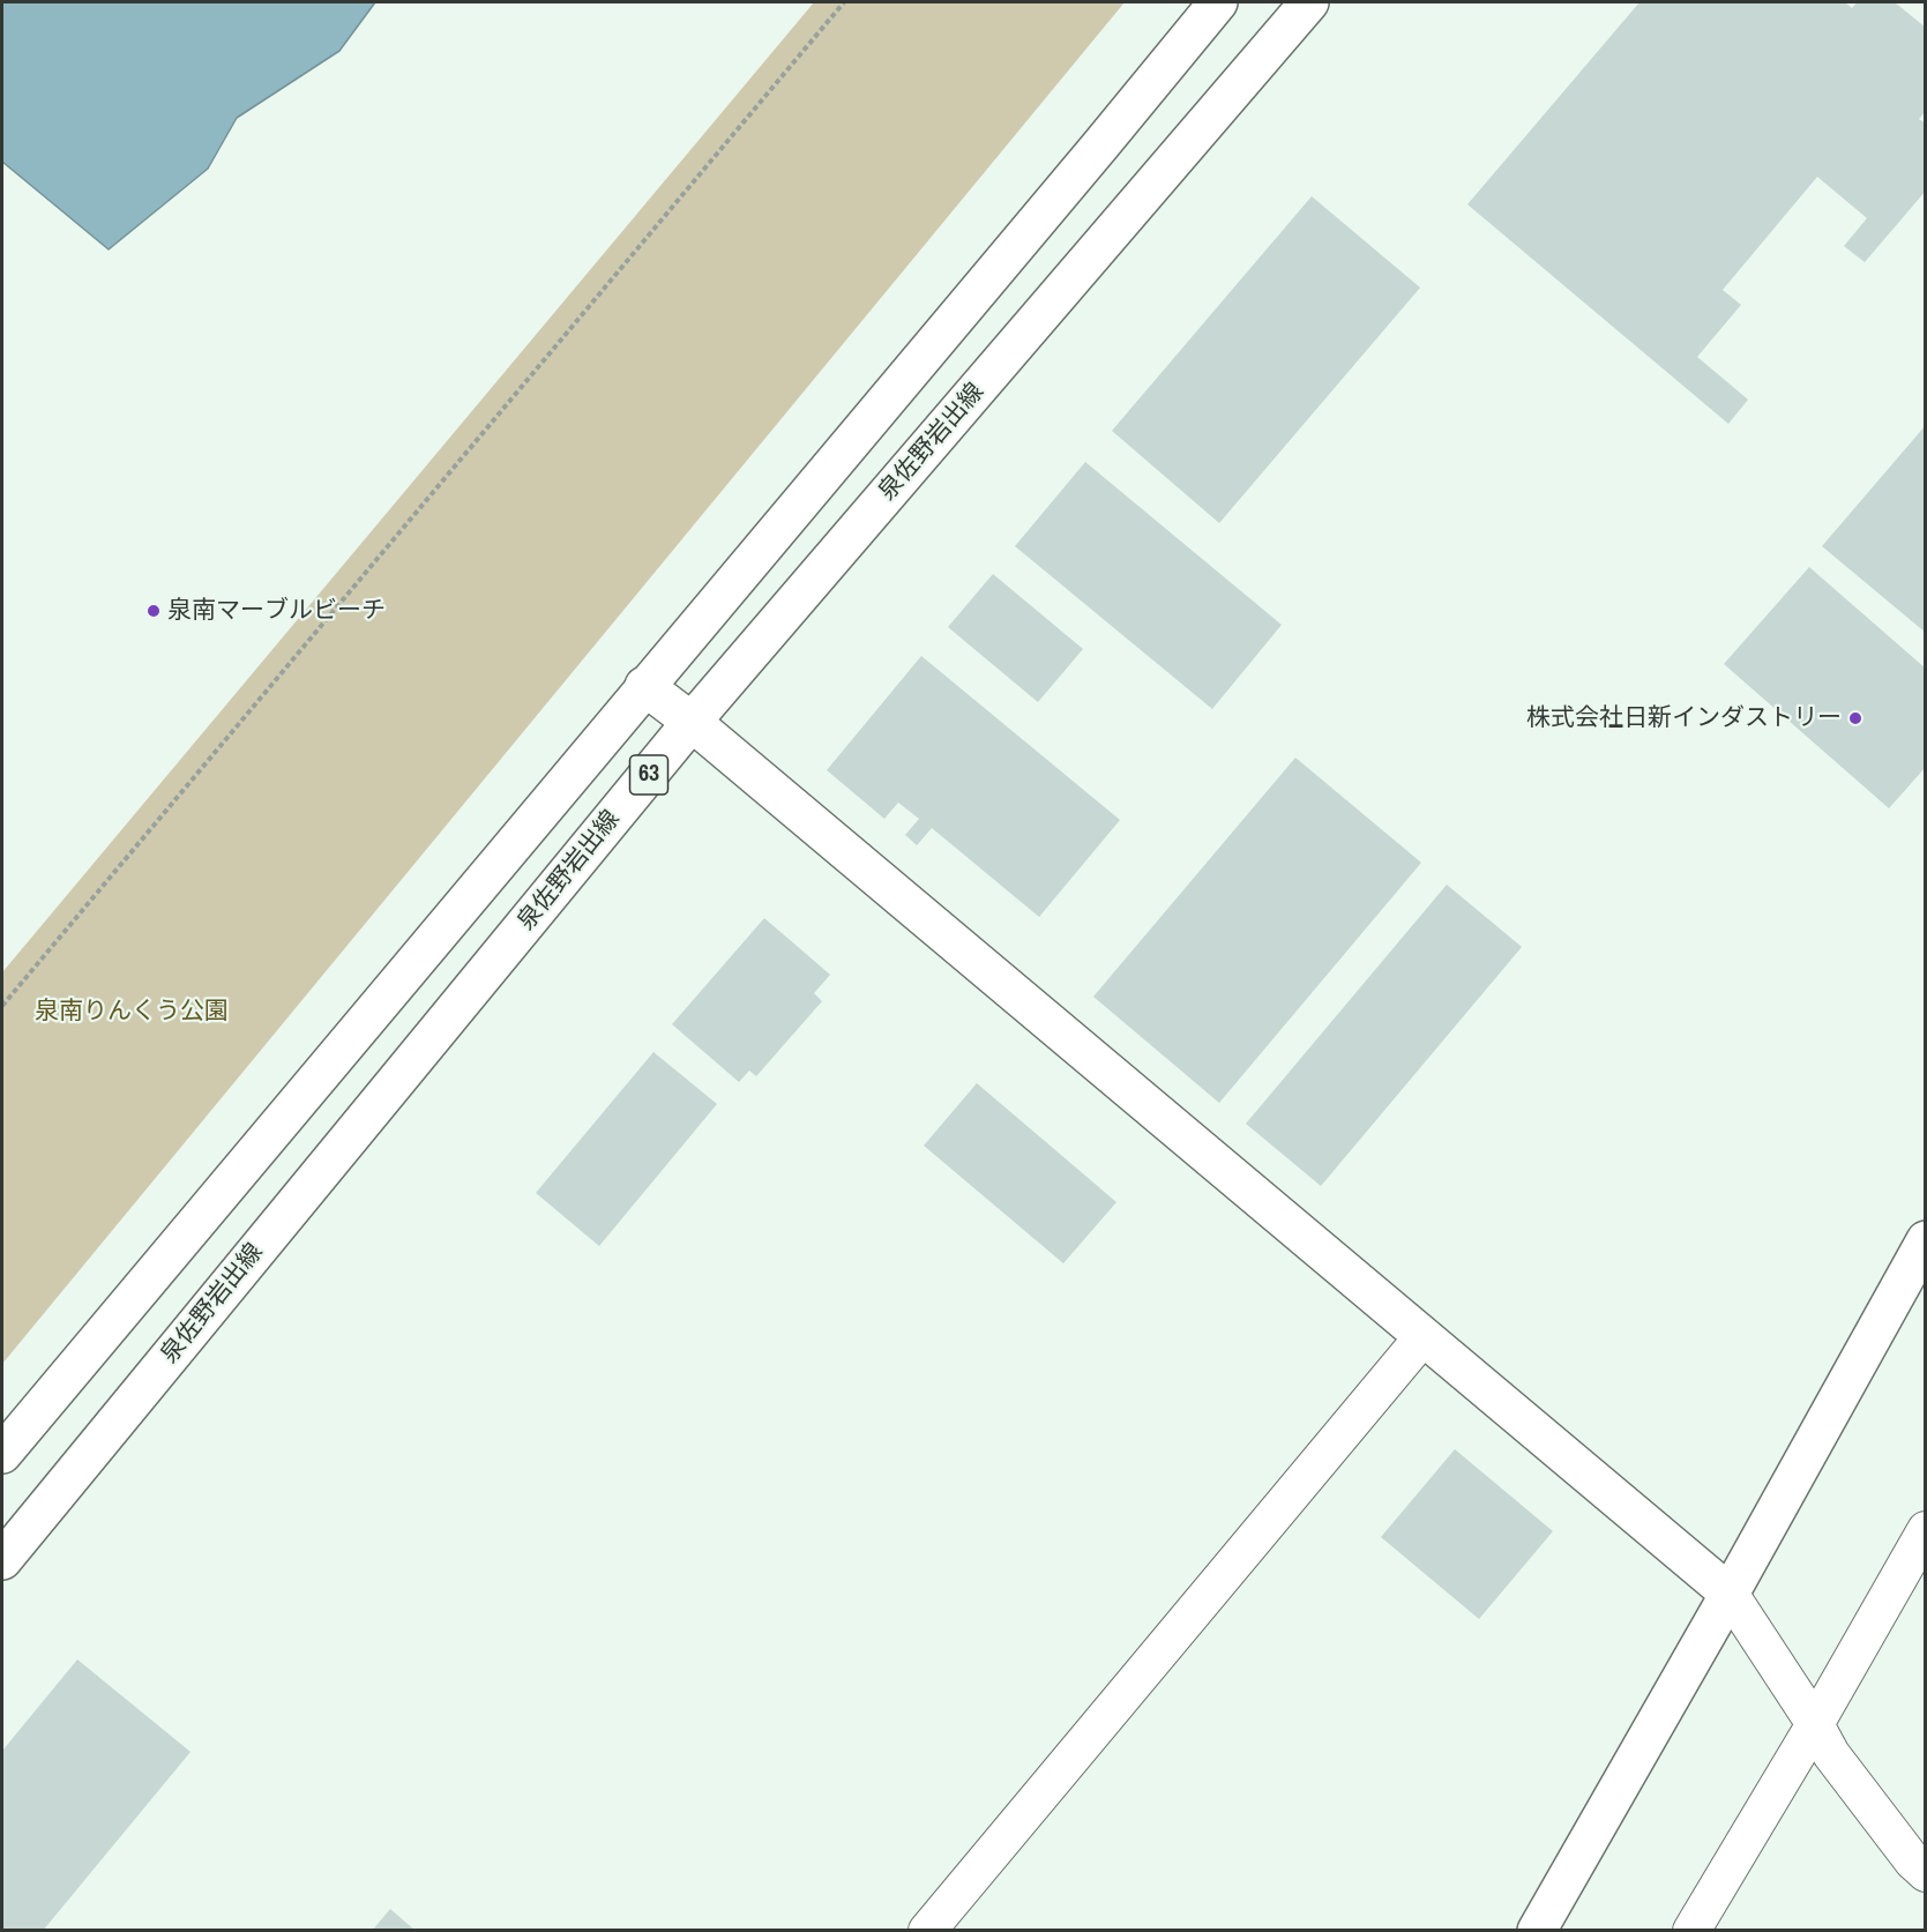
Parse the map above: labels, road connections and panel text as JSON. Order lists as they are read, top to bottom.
{
  "streets": {
    "main road": ["泉佐野岩出線", "63"]
  },
  "parks": ["泉南りんくう公園"],
  "places": ["泉南マーブルビーチ", "株式会社日新インダストリー"]
}
